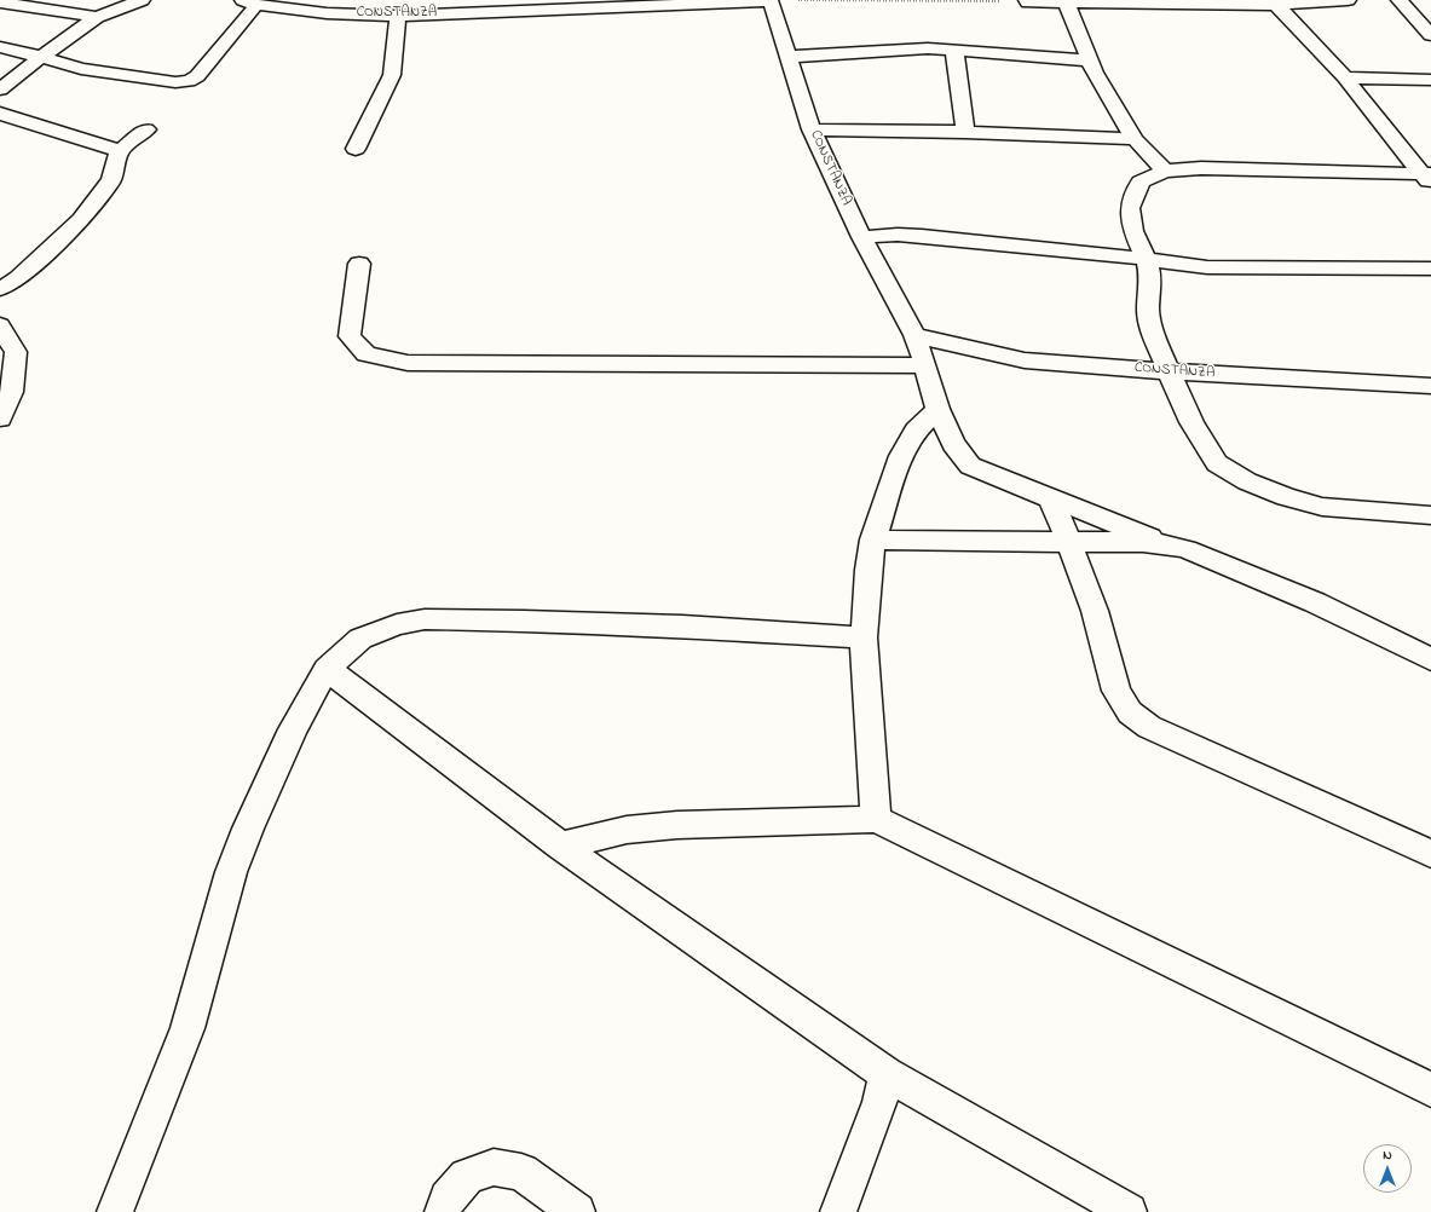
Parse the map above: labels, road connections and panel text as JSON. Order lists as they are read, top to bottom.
{
  "streets": {
    "street": ["CONSTANZA"]
  },
  "north": "top"
}
